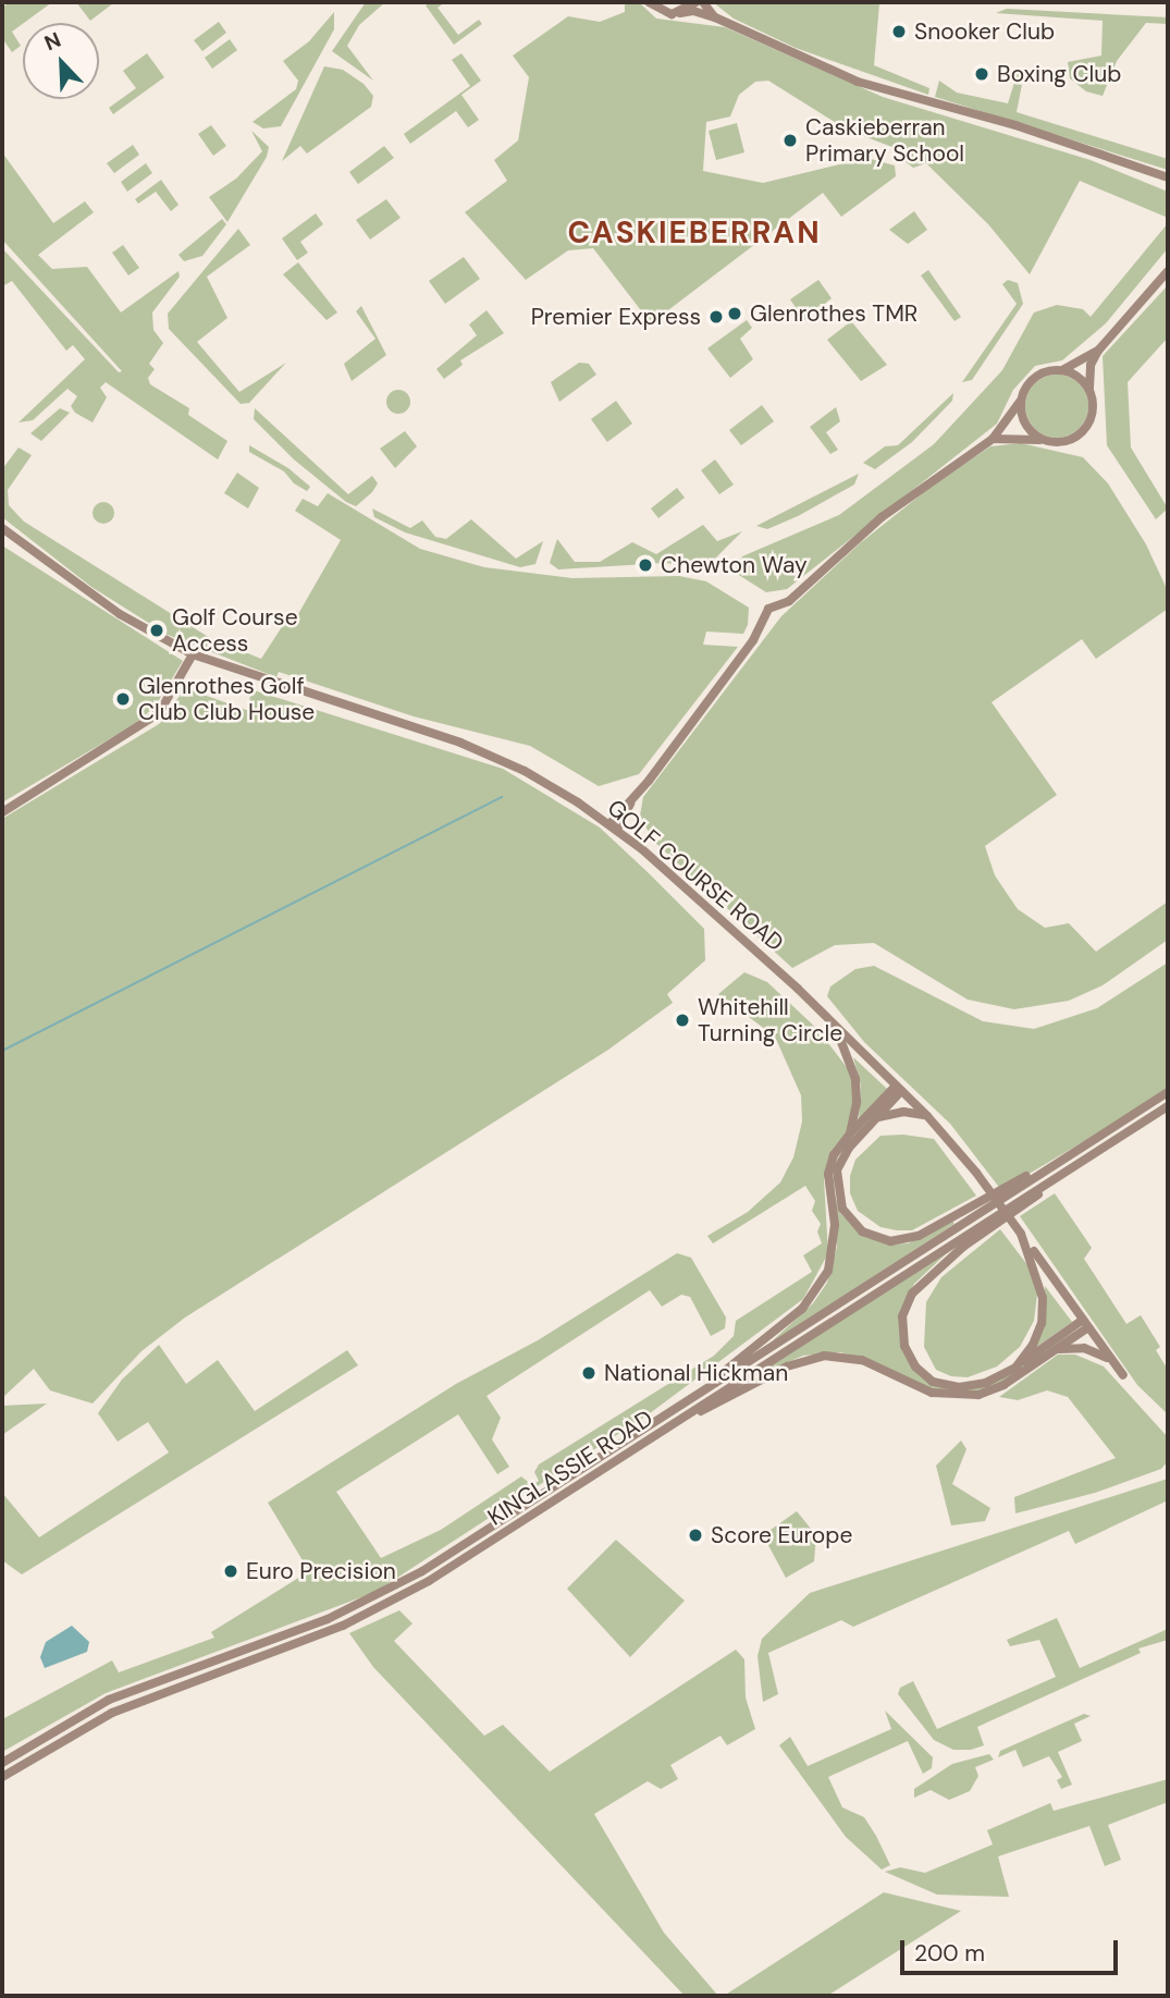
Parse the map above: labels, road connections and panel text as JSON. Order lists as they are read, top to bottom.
{
  "streets": {
    "main road": ["GOLF COURSE ROAD", "KINGLASSIE ROAD"]
  },
  "districts": ["CASKIEBERRAN"],
  "places": [
    "Snooker Club",
    "Boxing Club",
    "Caskieberran Primary School",
    "Glenrothes TMR",
    "Premier Express",
    "Chewton Way",
    "Golf Course Access",
    "Glenrothes Golf Club Club House",
    "Whitehill Turning Circle",
    "National Hickman",
    "Score Europe",
    "Euro Precision"
  ],
  "scale_bar": "200 m",
  "north": "top left"
}
